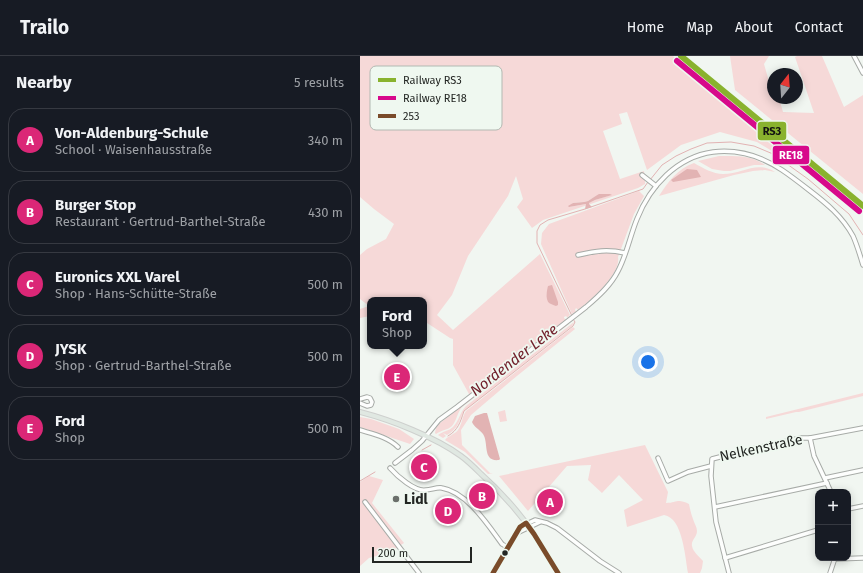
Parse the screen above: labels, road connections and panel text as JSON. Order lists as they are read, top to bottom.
{
  "streets": {
    "street": ["Nelkenstraße"]
  },
  "water": ["Nordender Leke"],
  "places": ["Lidl"],
  "lines": ["rail line RS3", "rail line RE18", "transit line 253"],
  "legend": ["Railway RS3", "Railway RE18", "253"],
  "scale_bar": "200 m",
  "north": "top",
  "page": {
    "header": "Trailo",
    "nav": [
      "Home",
      "Map",
      "About",
      "Contact"
    ],
    "heading": ["Nearby", "5 results"],
    "list": [
      {
        "mark": "A",
        "name": "Von-Aldenburg-Schule",
        "note": "School · Waisenhausstraße",
        "value": "340 m"
      },
      {
        "mark": "B",
        "name": "Burger Stop",
        "note": "Restaurant · Gertrud-Barthel-Straße",
        "value": "430 m"
      },
      {
        "mark": "C",
        "name": "Euronics XXL Varel",
        "note": "Shop · Hans-Schütte-Straße",
        "value": "500 m"
      },
      {
        "mark": "D",
        "name": "JYSK",
        "note": "Shop · Gertrud-Barthel-Straße",
        "value": "500 m"
      },
      {
        "mark": "E",
        "name": "Ford",
        "note": "Shop",
        "value": "500 m"
      }
    ],
    "popup": ["Ford", "Shop"],
    "pins": [
      "E",
      "C",
      "B",
      "A",
      "D"
    ],
    "map_buttons": ["+", "−"],
    "scale": "200 m"
  }
}
